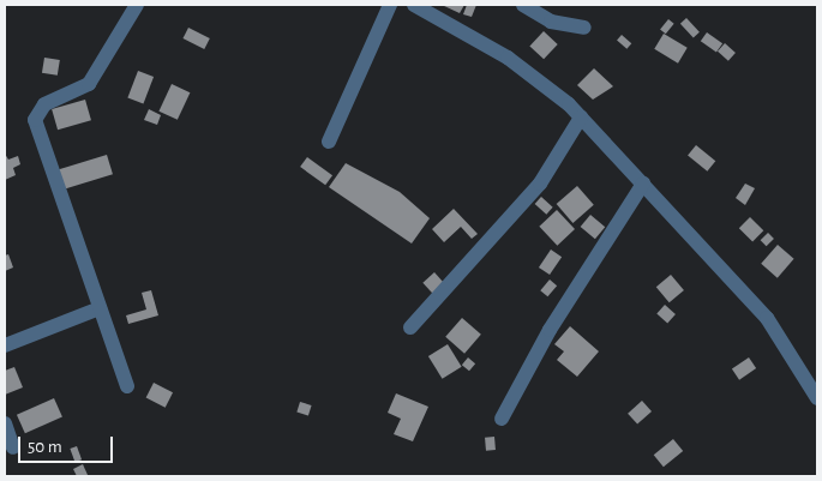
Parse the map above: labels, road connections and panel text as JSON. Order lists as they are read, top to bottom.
{
  "scale_bar": "50 m"
}
